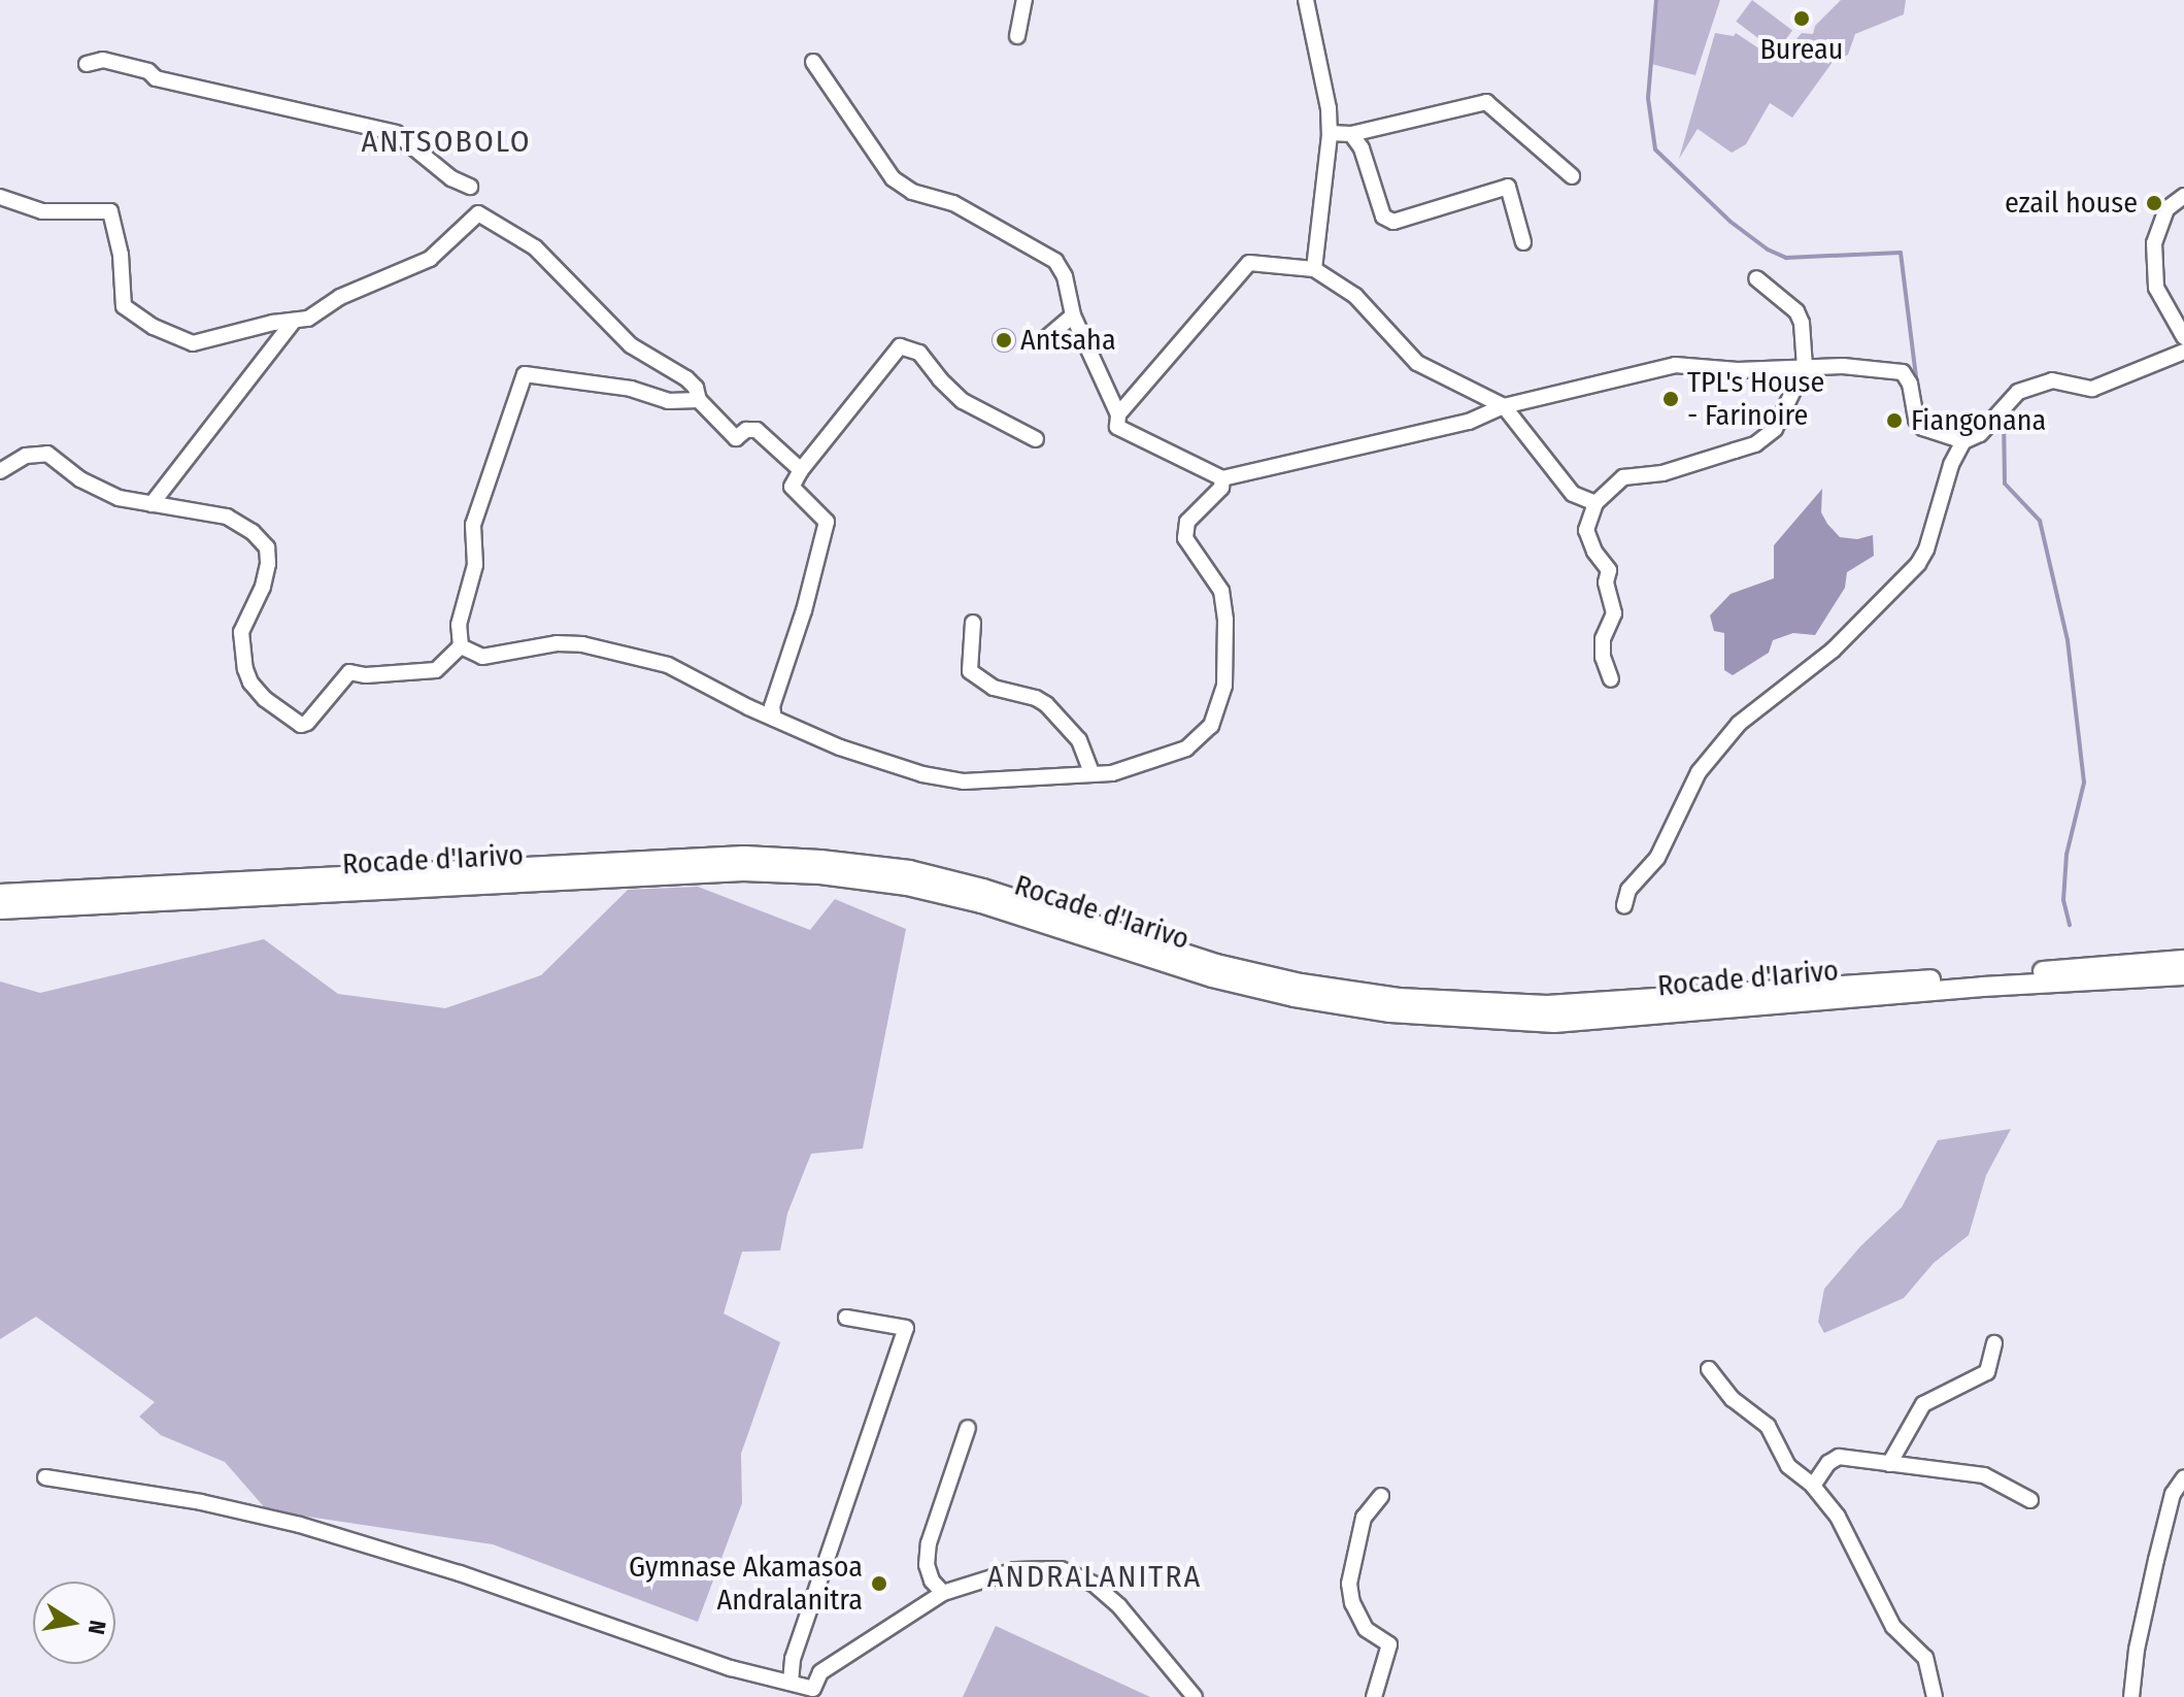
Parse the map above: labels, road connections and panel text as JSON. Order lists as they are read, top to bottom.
{
  "streets": {
    "main road": ["Rocade d'Iarivo"]
  },
  "districts": ["ANTSOBOLO", "ANDRALANITRA"],
  "places": [
    "Bureau",
    "ezail house",
    "Antsaha",
    "TPL's House - Farinoire",
    "Fiangonana",
    "Gymnase Akamasoa Andralanitra"
  ],
  "north": "right"
}
